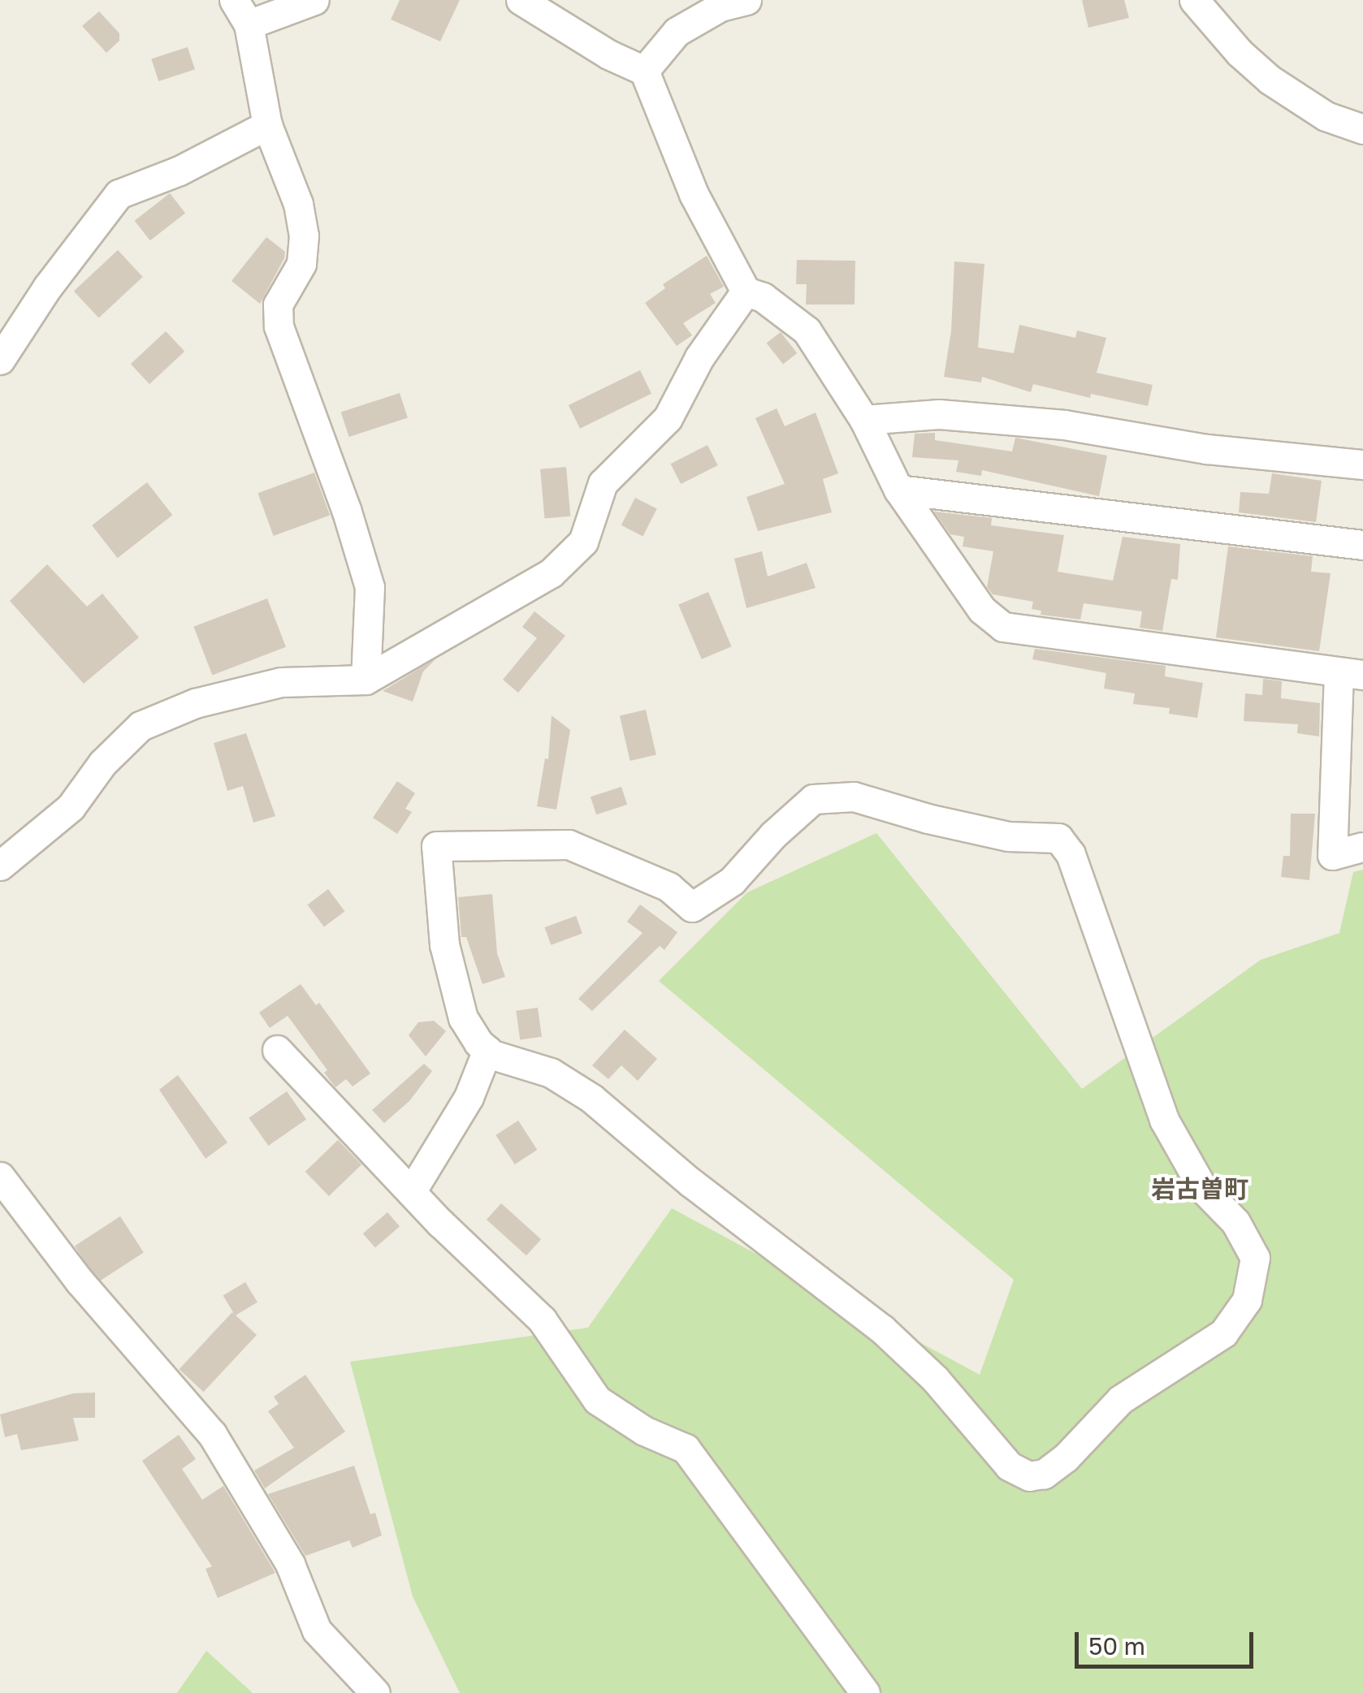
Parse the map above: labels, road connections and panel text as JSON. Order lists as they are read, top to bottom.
{
  "districts": ["岩古曽町"],
  "scale_bar": "50 m"
}
